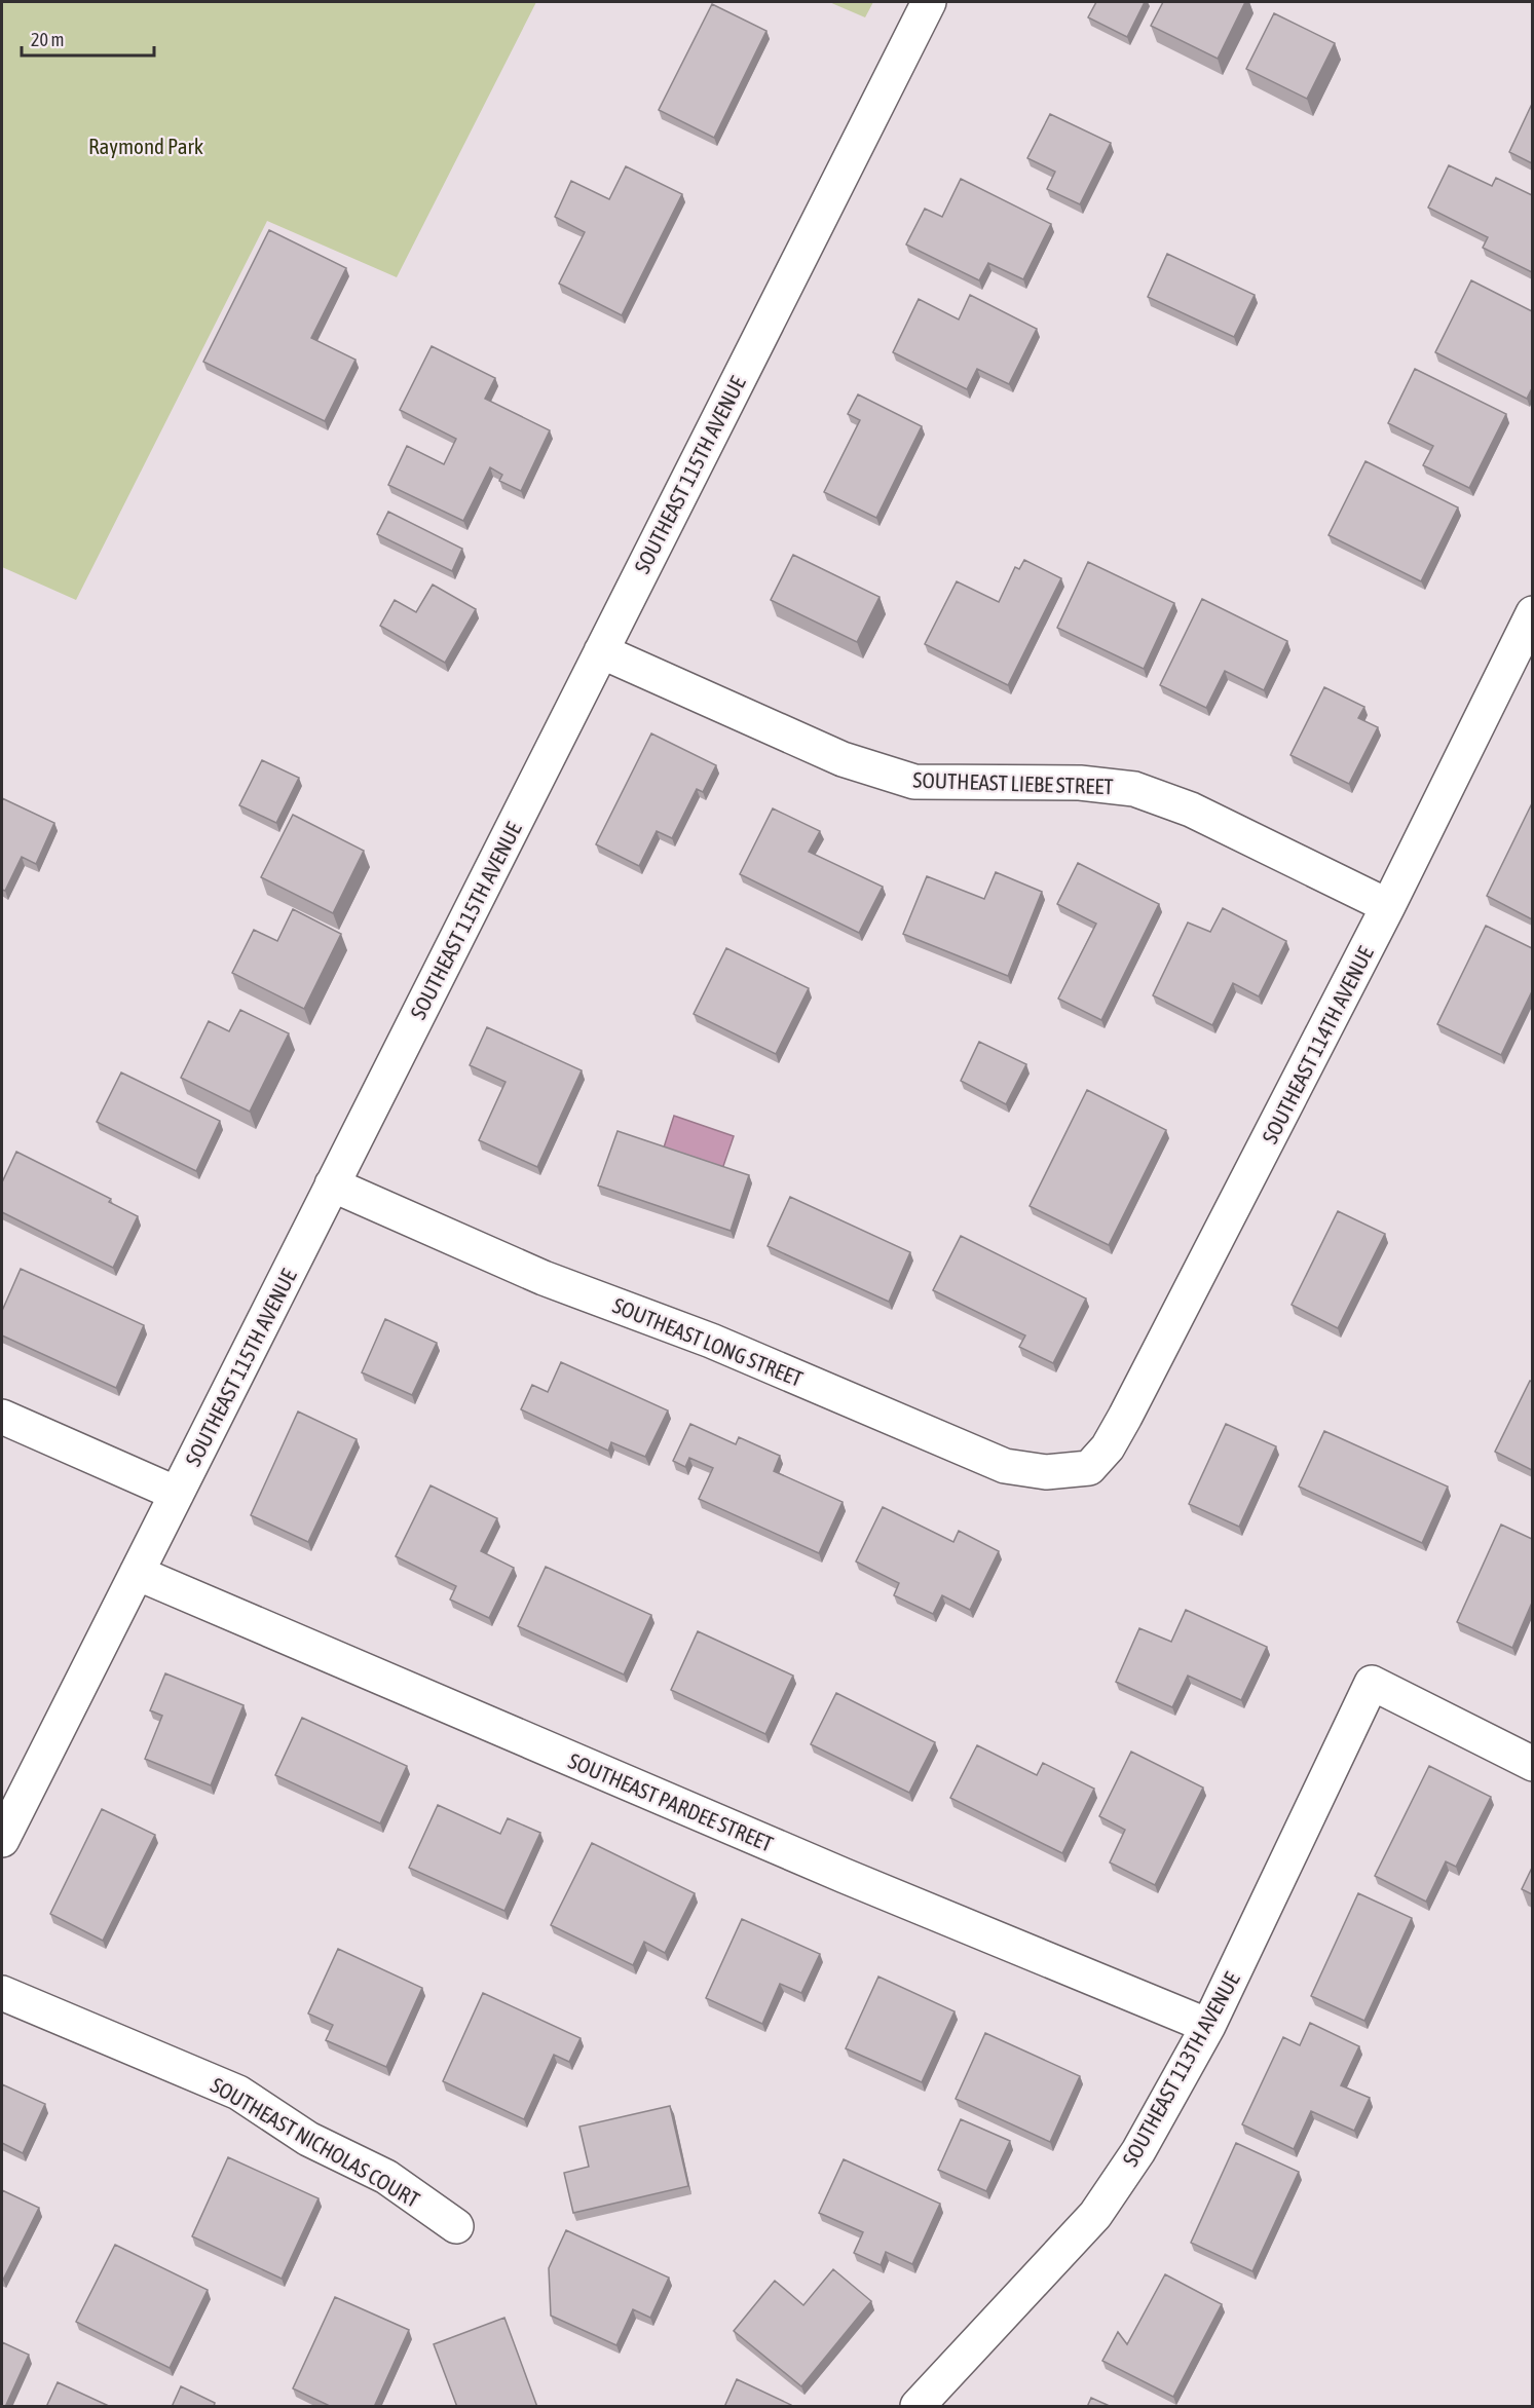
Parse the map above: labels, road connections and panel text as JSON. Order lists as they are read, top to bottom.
{
  "streets": {
    "street": [
      "SOUTHEAST 115TH AVENUE",
      "SOUTHEAST LIEBE STREET",
      "SOUTHEAST 114TH AVENUE",
      "SOUTHEAST LONG STREET",
      "SOUTHEAST PARDEE STREET",
      "SOUTHEAST 113TH AVENUE",
      "SOUTHEAST NICHOLAS COURT"
    ]
  },
  "crossings": [
    ["SOUTHEAST 115TH AVENUE", "SOUTHEAST LIEBE STREET"],
    ["SOUTHEAST 115TH AVENUE", "SOUTHEAST LONG STREET"],
    ["SOUTHEAST 115TH AVENUE", "SOUTHEAST PARDEE STREET"],
    ["SOUTHEAST LIEBE STREET", "SOUTHEAST 114TH AVENUE"],
    ["SOUTHEAST 114TH AVENUE", "SOUTHEAST LONG STREET"],
    ["SOUTHEAST PARDEE STREET", "SOUTHEAST 113TH AVENUE"]
  ],
  "parks": ["Raymond Park"],
  "scale_bar": "20 m"
}
